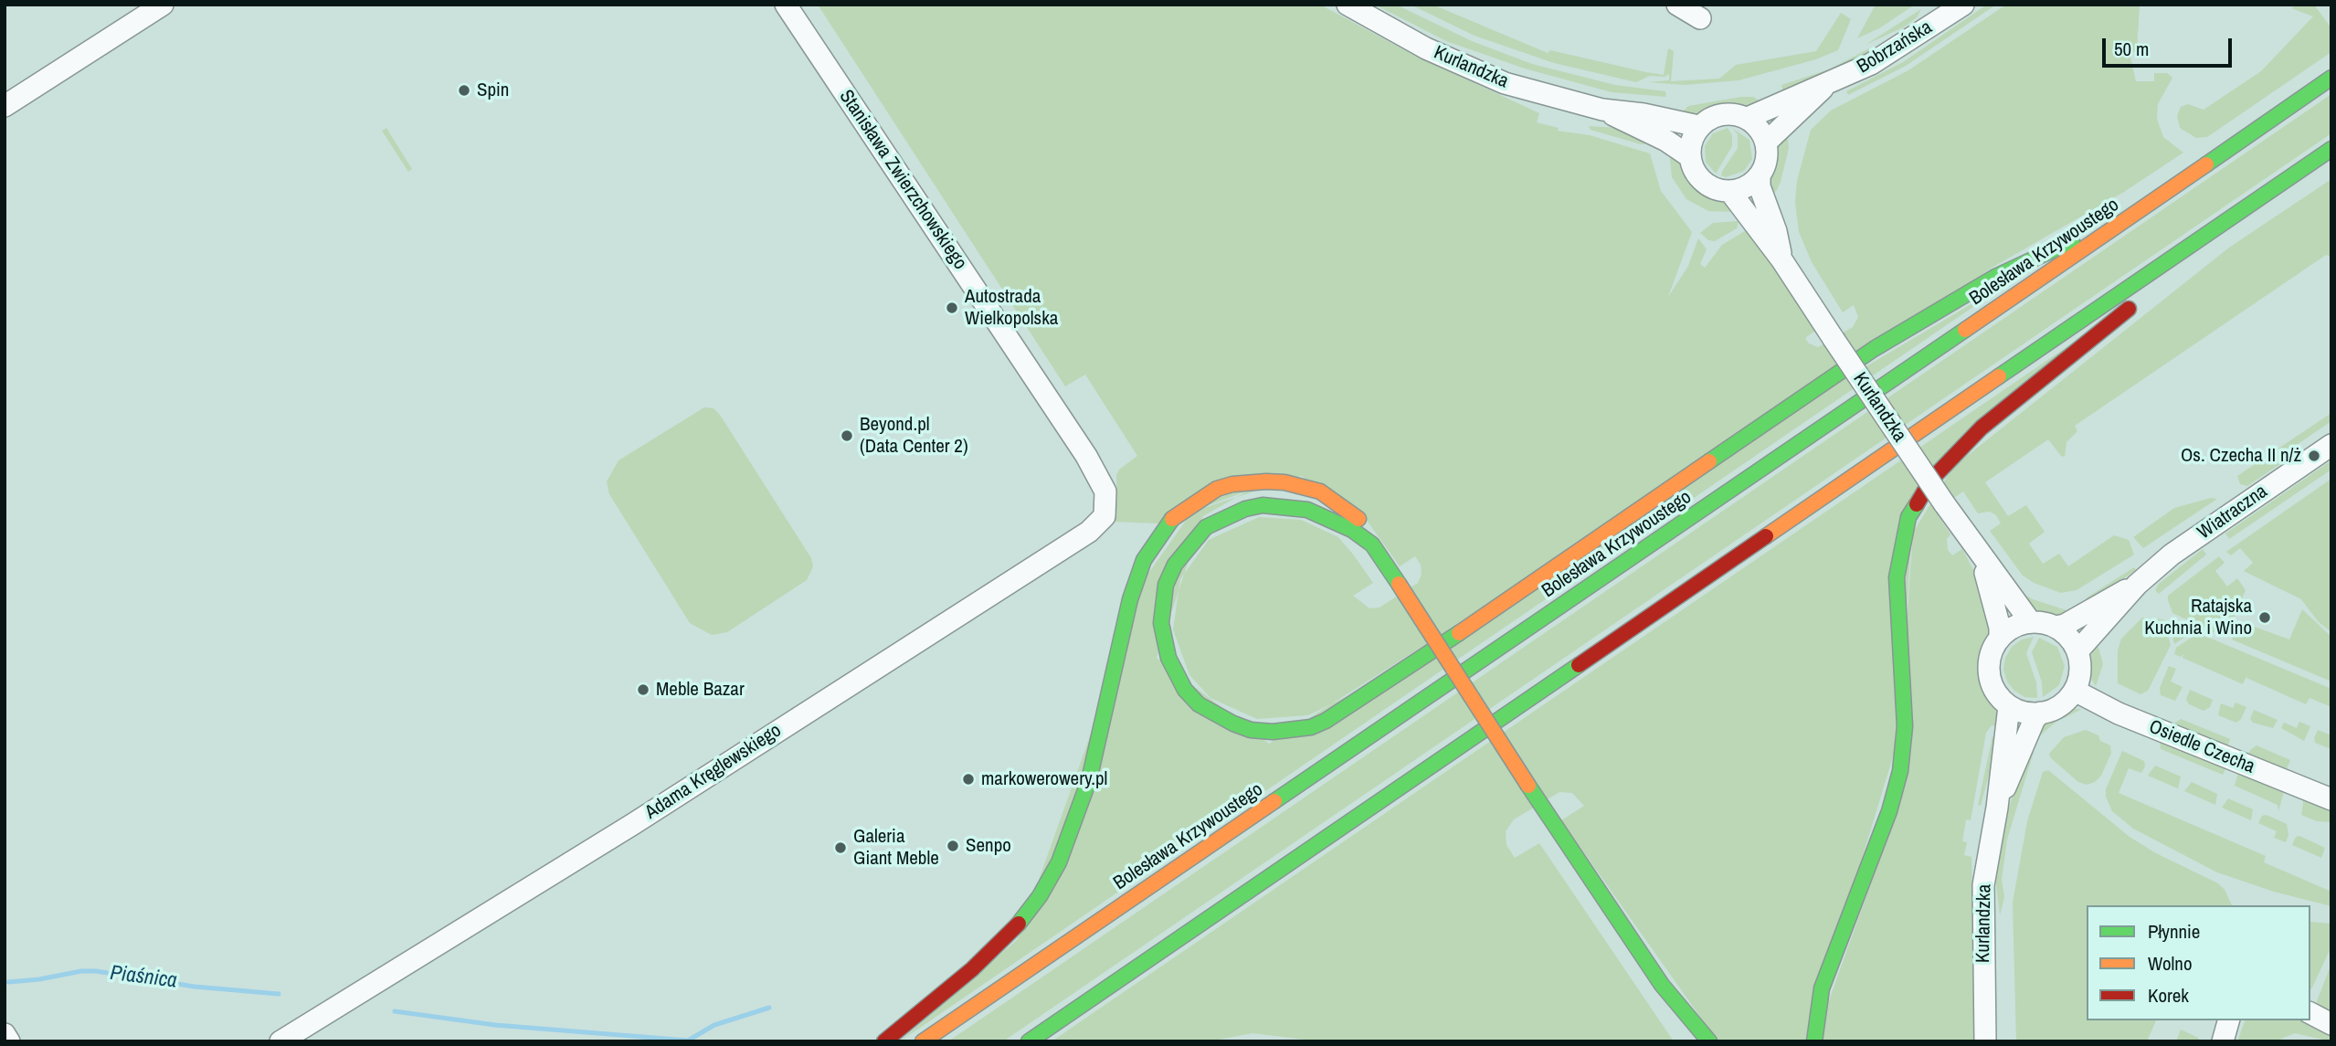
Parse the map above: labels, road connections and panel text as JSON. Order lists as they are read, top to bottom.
{
  "streets": {
    "main road": ["Bolesława Krzywoustego"],
    "street": [
      "Bobrzańska",
      "Kurlandzka",
      "Stanisława Zwierzchowskiego",
      "Wiatraczna",
      "Osiedle Czecha",
      "Adama Kręglewskiego"
    ]
  },
  "crossings": [
    ["Bobrzańska", "Kurlandzka"],
    ["Kurlandzka", "Wiatraczna"],
    ["Kurlandzka", "Osiedle Czecha"],
    ["Stanisława Zwierzchowskiego", "Adama Kręglewskiego"],
    ["Wiatraczna", "Osiedle Czecha"]
  ],
  "water": ["Piaśnica"],
  "places": [
    "Spin",
    "Autostrada Wielkopolska",
    "Beyond.pl (Data Center 2)",
    "Os. Czecha II n/ż",
    "Ratajska Kuchnia i Wino",
    "Meble Bazar",
    "markowerowery.pl",
    "Senpo",
    "Galeria Giant Meble"
  ],
  "legend": ["Płynnie", "Wolno", "Korek"],
  "scale_bar": "50 m"
}
